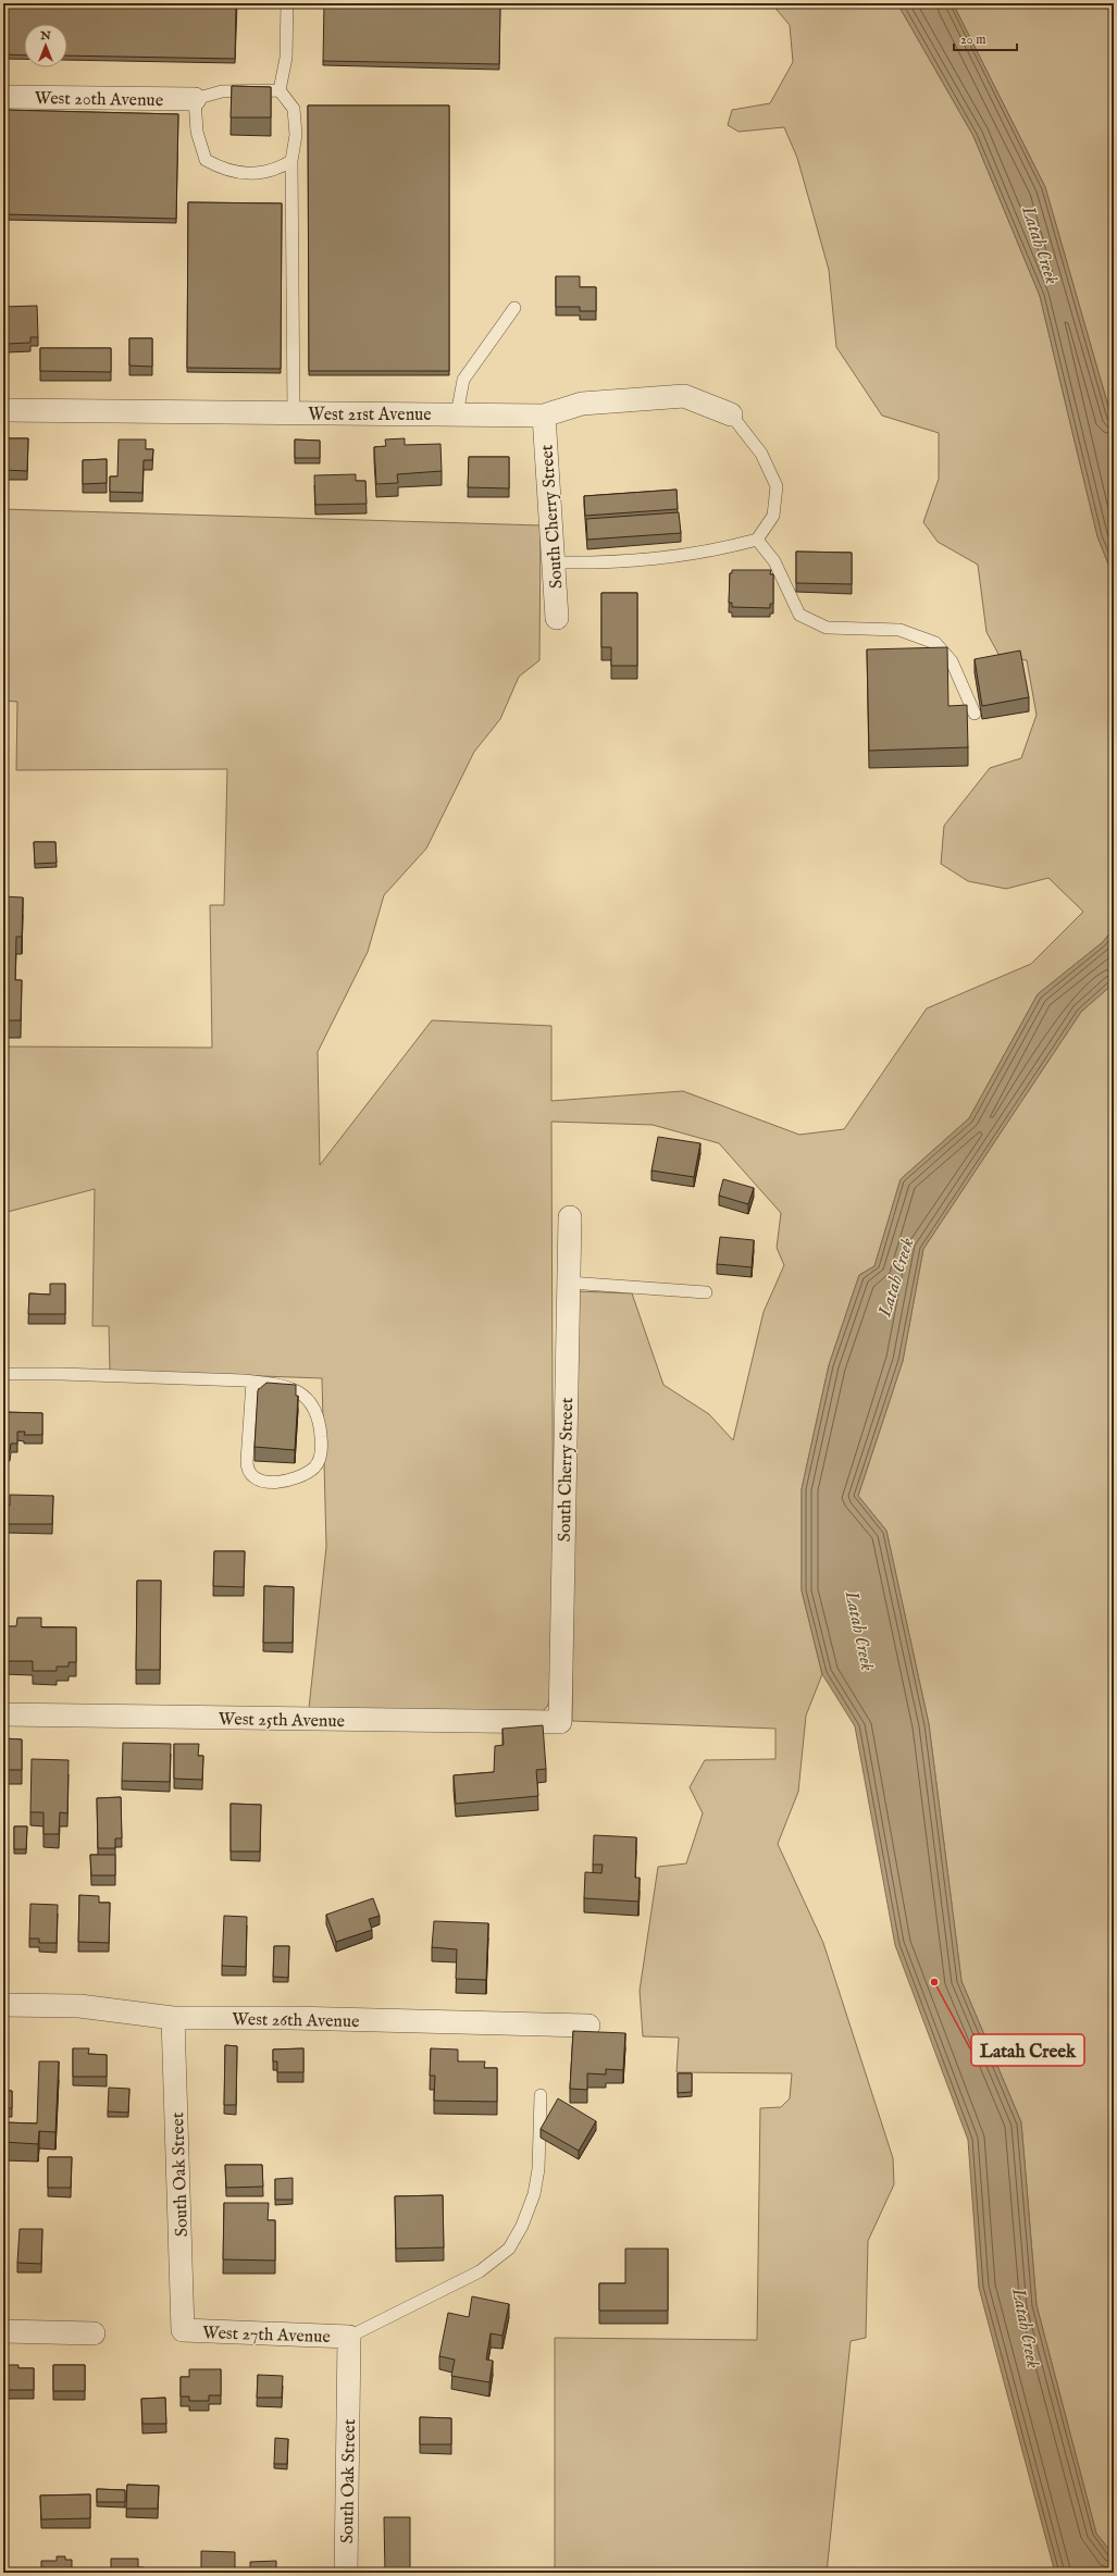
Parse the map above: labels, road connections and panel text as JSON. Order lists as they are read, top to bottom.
{
  "streets": {
    "street": [
      "West 20th Avenue",
      "West 21st Avenue",
      "South Cherry Street",
      "West 25th Avenue",
      "West 26th Avenue",
      "South Oak Street",
      "West 27th Avenue"
    ]
  },
  "crossings": [
    ["West 21st Avenue", "South Cherry Street"],
    ["South Cherry Street", "West 25th Avenue"],
    ["West 26th Avenue", "South Oak Street"],
    ["South Oak Street", "West 27th Avenue"]
  ],
  "water": ["Latah Creek"],
  "places": ["Latah Creek"],
  "scale_bar": "20 m",
  "north": "top"
}
